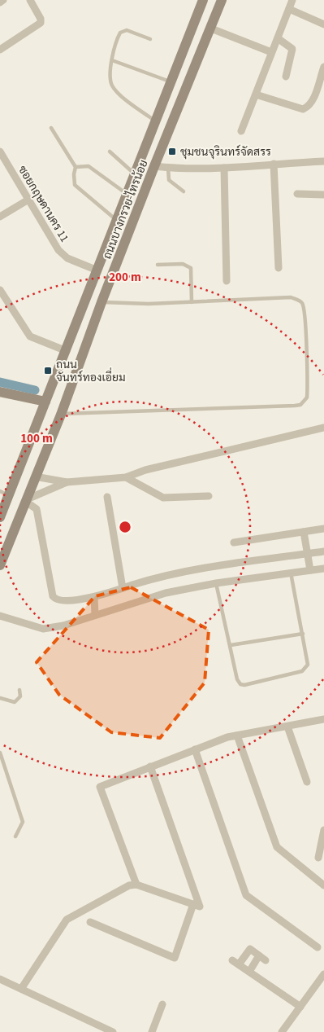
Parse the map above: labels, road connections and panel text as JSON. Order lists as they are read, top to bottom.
{
  "streets": {
    "main road": ["ถนนบางกรวย-ไทรน้อย"],
    "street": ["ซอยกฤษดานคร 11"]
  },
  "crossings": [
    ["ซอยกฤษดานคร 11", "ถนนบางกรวย-ไทรน้อย"]
  ],
  "places": {
    "transit": ["ชุมชนจุรินทร์จัดสรร", "ถนน จันทร์ทองเอี่ยม"]
  },
  "rings": ["200 m", "100 m"]
}
